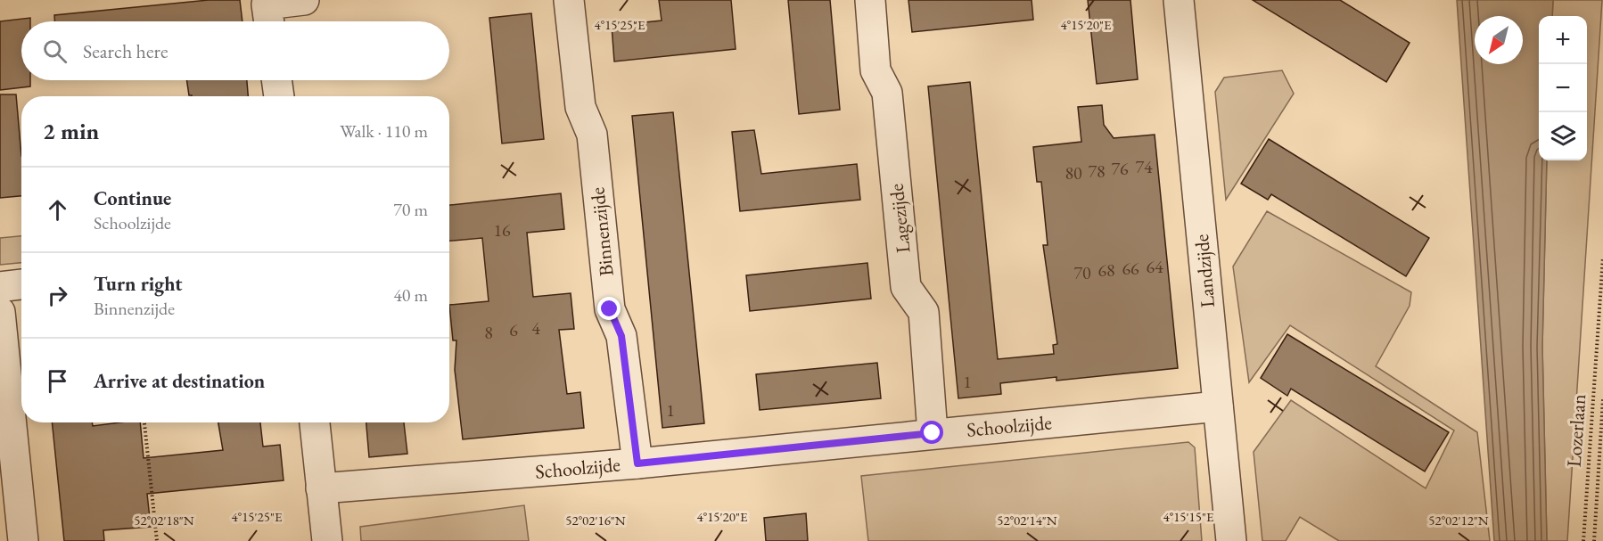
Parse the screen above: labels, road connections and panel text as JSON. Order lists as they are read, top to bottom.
{
  "streets": {
    "street": [
      "Lagezijde",
      "Binnenzijde",
      "Landzijde",
      "Schoolzijde"
    ],
    "path": ["Lozerlaan"]
  },
  "crossings": [
    ["Lagezijde", "Schoolzijde"],
    ["Binnenzijde", "Schoolzijde"],
    ["Landzijde", "Schoolzijde"]
  ],
  "house_numbers": [
    "74",
    "76",
    "78",
    "80",
    "16",
    "64",
    "66",
    "68",
    "70",
    "4",
    "6",
    "8",
    "1",
    "1"
  ],
  "north": "bottom left",
  "page": {
    "map_buttons": ["+", "−"],
    "search": "Search here",
    "heading": ["2 min", "Walk · 110 m"],
    "list": [
      ["Continue", "Schoolzijde", "70 m"],
      ["Turn right", "Binnenzijde", "40 m"],
      "Arrive at destination"
    ]
  },
  "coordinates": [
    "4°15'25\"E",
    "4°15'20\"E",
    "4°15'15\"E",
    "52°02'18\"N",
    "52°02'16\"N",
    "52°02'14\"N",
    "52°02'12\"N"
  ]
}
